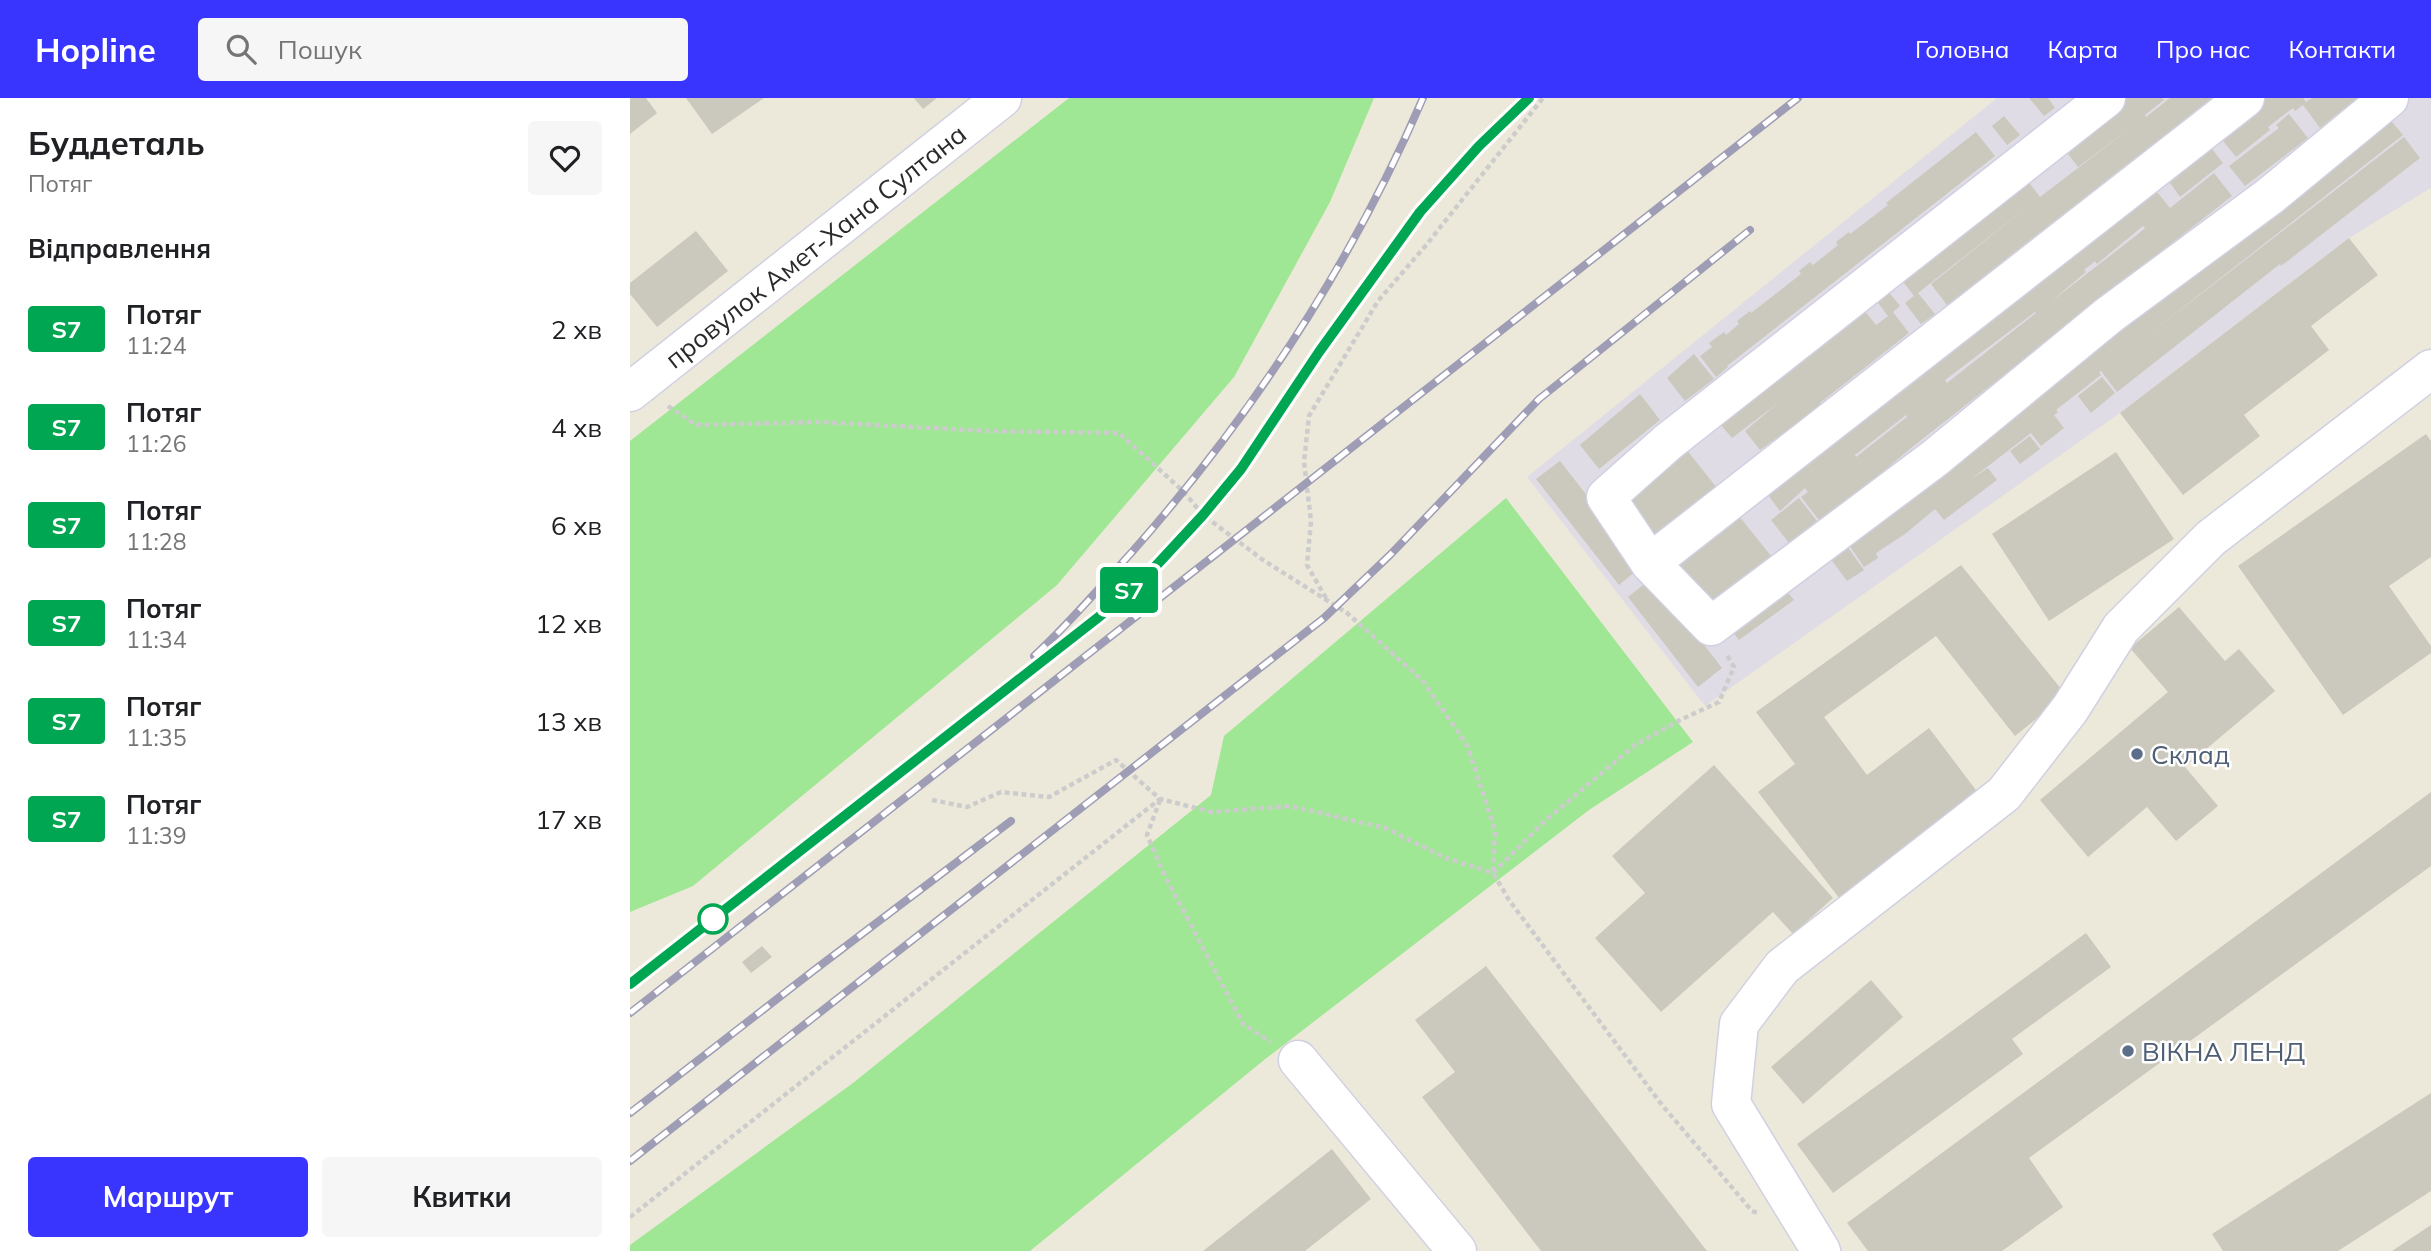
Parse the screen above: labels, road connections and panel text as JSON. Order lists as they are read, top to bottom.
{
  "streets": {
    "street": ["провулок Амет-Хана Султана"]
  },
  "places": ["Склад", "ВІКНА ЛЕНД"],
  "page": {
    "header": "Hopline",
    "search": "Пошук",
    "nav": [
      "Головна",
      "Карта",
      "Про нас",
      "Контакти"
    ],
    "heading": [
      ["Буддеталь", "Потяг"],
      "Відправлення"
    ],
    "on_map": "S7",
    "list": [
      {
        "mark": "S7",
        "name": "Потяг",
        "note": "11:24",
        "value": "2 хв"
      },
      {
        "mark": "S7",
        "name": "Потяг",
        "note": "11:26",
        "value": "4 хв"
      },
      {
        "mark": "S7",
        "name": "Потяг",
        "note": "11:28",
        "value": "6 хв"
      },
      {
        "mark": "S7",
        "name": "Потяг",
        "note": "11:34",
        "value": "12 хв"
      },
      {
        "mark": "S7",
        "name": "Потяг",
        "note": "11:35",
        "value": "13 хв"
      },
      {
        "mark": "S7",
        "name": "Потяг",
        "note": "11:39",
        "value": "17 хв"
      }
    ],
    "buttons": ["Маршрут", "Квитки"]
  }
}
